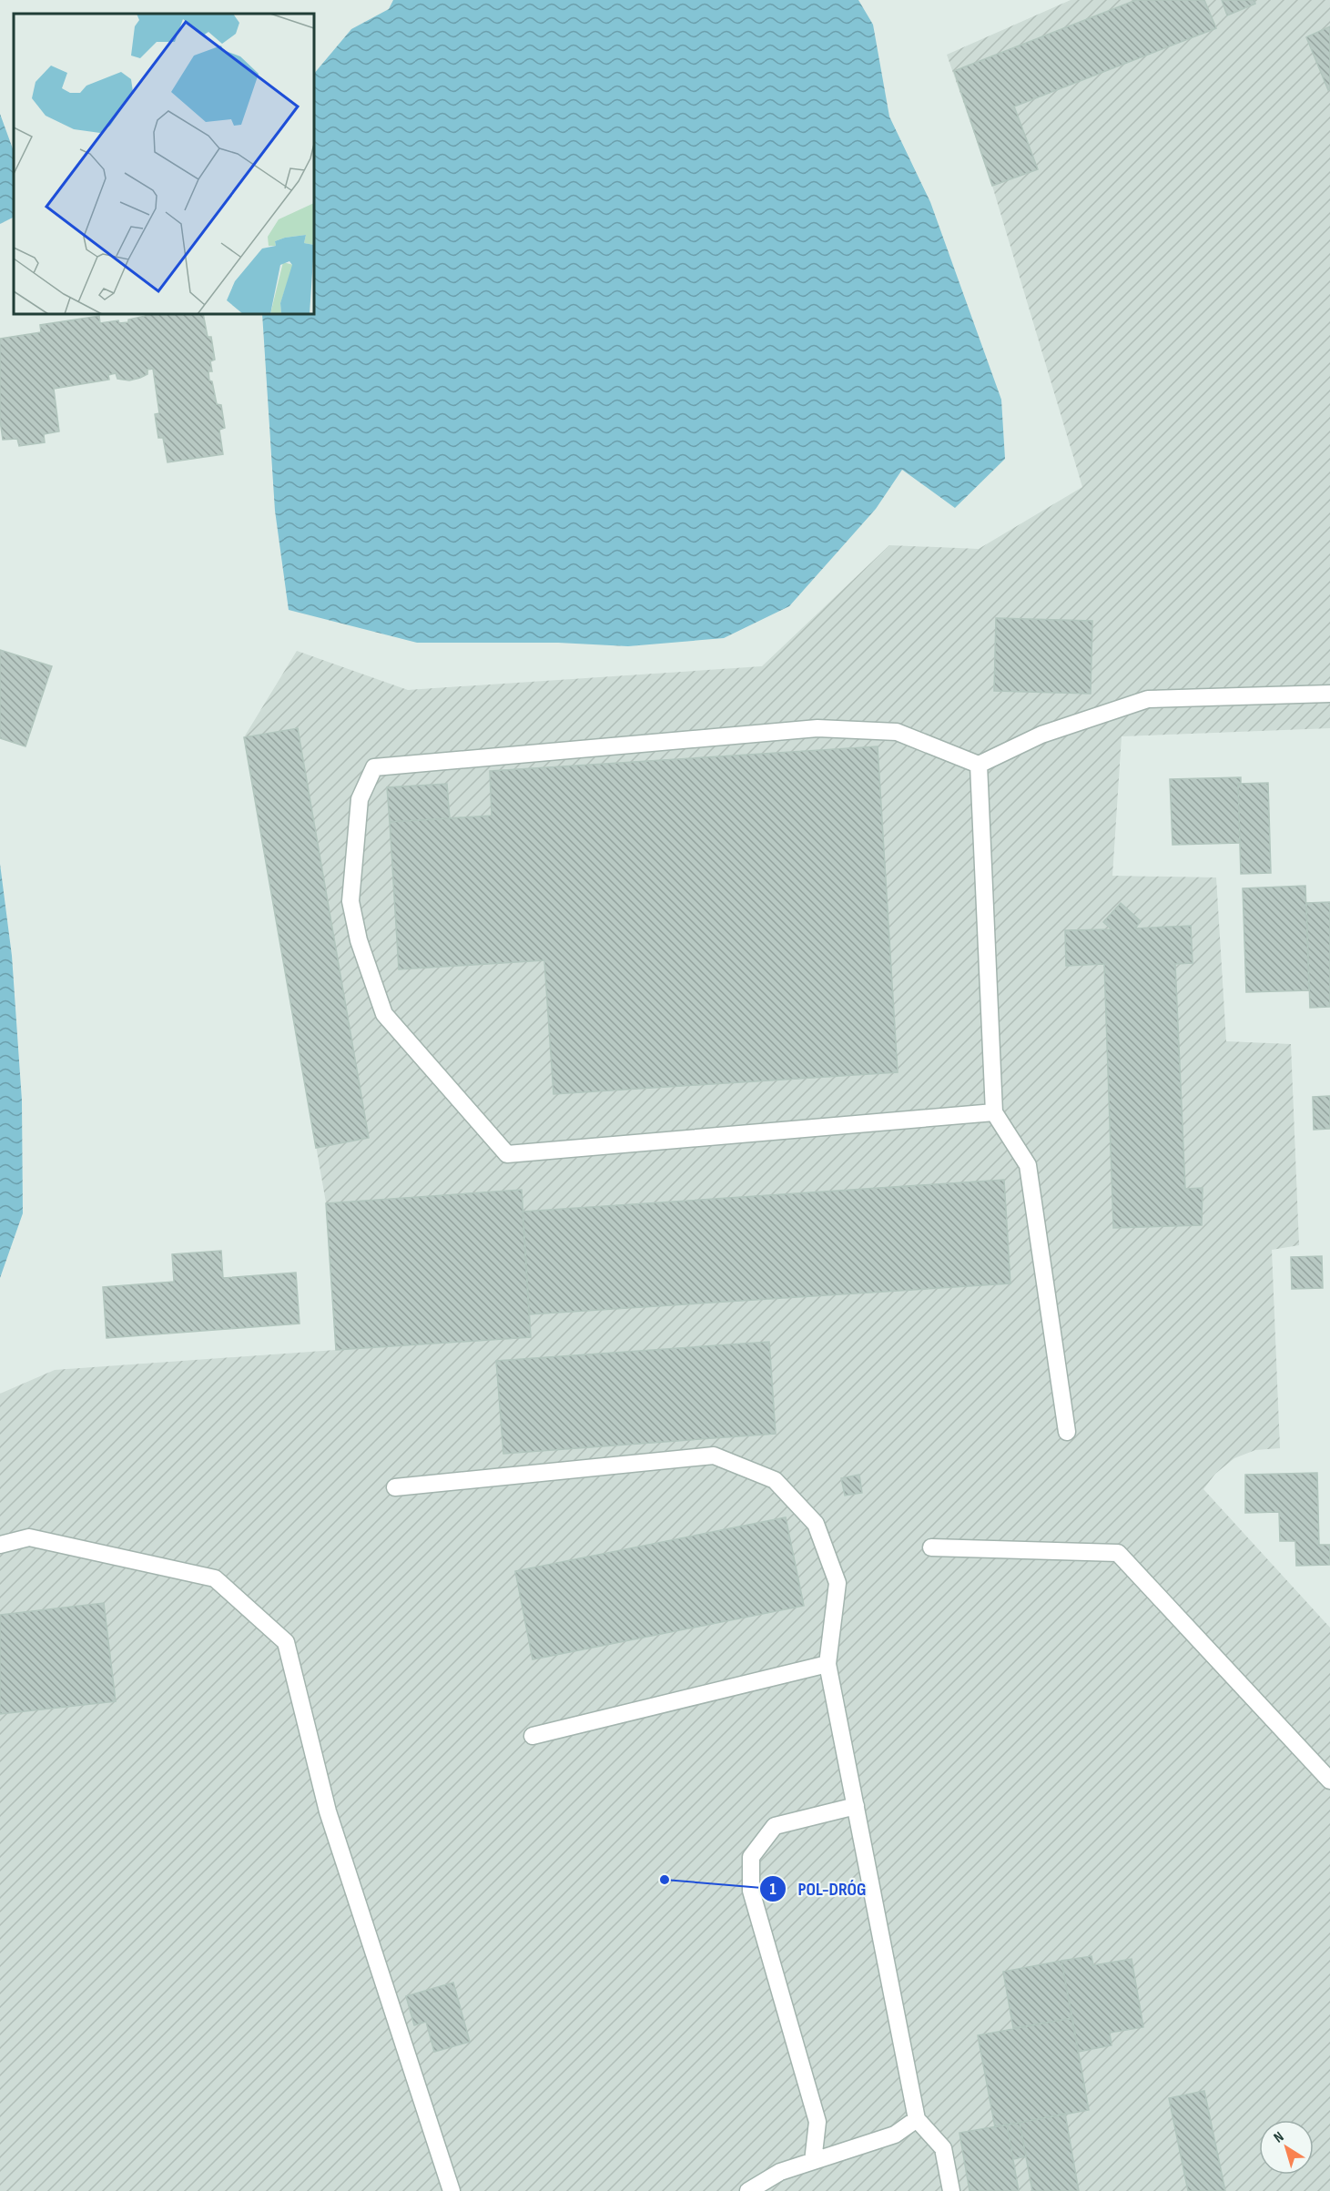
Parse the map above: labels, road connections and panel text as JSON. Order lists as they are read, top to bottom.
{
  "places": ["POL-DRÓG"],
  "north": "top left"
}
